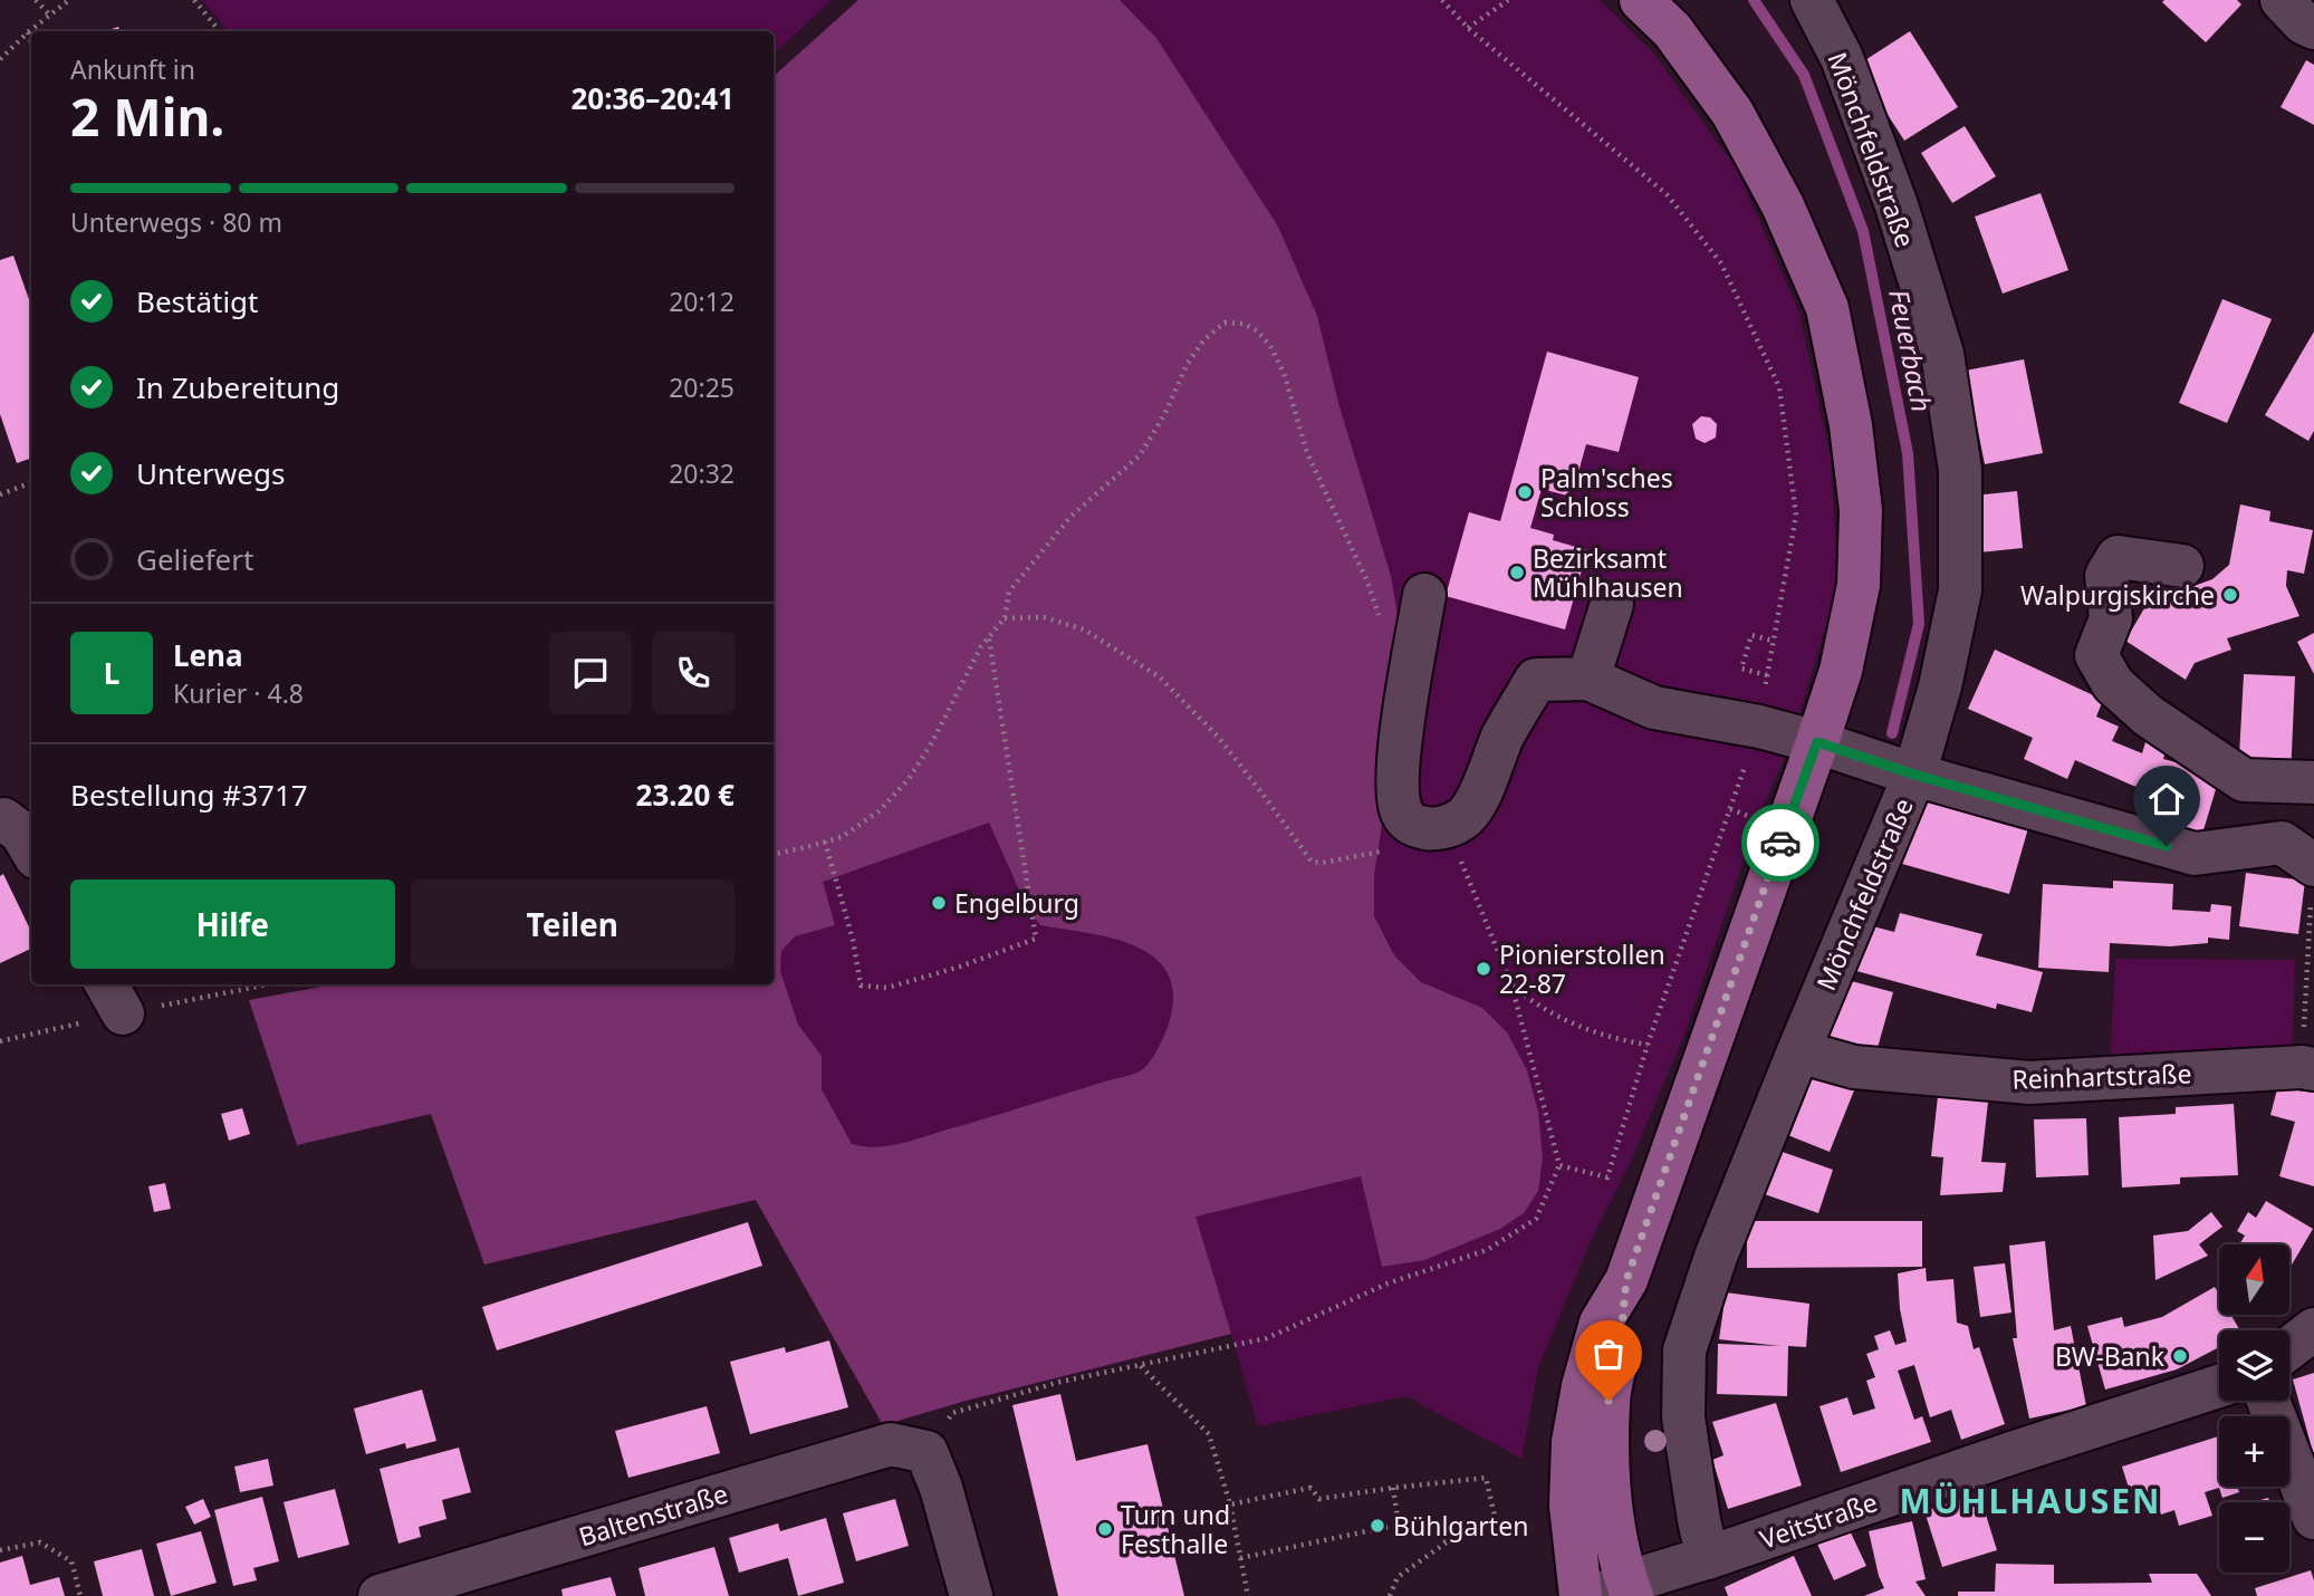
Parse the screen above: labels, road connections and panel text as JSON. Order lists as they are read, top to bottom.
{
  "streets": {
    "street": [
      "Mönchfeldstraße",
      "Reinhartstraße",
      "Baltenstraße",
      "Veitstraße"
    ]
  },
  "crossings": [
    ["Mönchfeldstraße", "Reinhartstraße"],
    ["Mönchfeldstraße", "Veitstraße"]
  ],
  "districts": ["MÜHLHAUSEN"],
  "water": ["Feuerbach"],
  "places": [
    "Palm'sches Schloss",
    "Bezirksamt Mühlhausen",
    "Walpurgiskirche",
    "Engelburg",
    "Pionierstollen 22-87",
    "BW-Bank",
    "Bühlgarten",
    "Turn und Festhalle"
  ],
  "north": "top",
  "page": {
    "heading": ["2 Min.", "Ankunft in", "20:36–20:41"],
    "panel": [
      "Lena",
      "Kurier · 4.8",
      "Bestellung #3717",
      "23.20 €"
    ],
    "bar": "Unterwegs · 80 m",
    "list": [
      ["Bestätigt", "20:12"],
      ["In Zubereitung", "20:25"],
      ["Unterwegs", "20:32"],
      "Geliefert"
    ],
    "round": "L",
    "buttons": ["Hilfe", "Teilen"],
    "map_buttons": ["+", "−"]
  }
}
